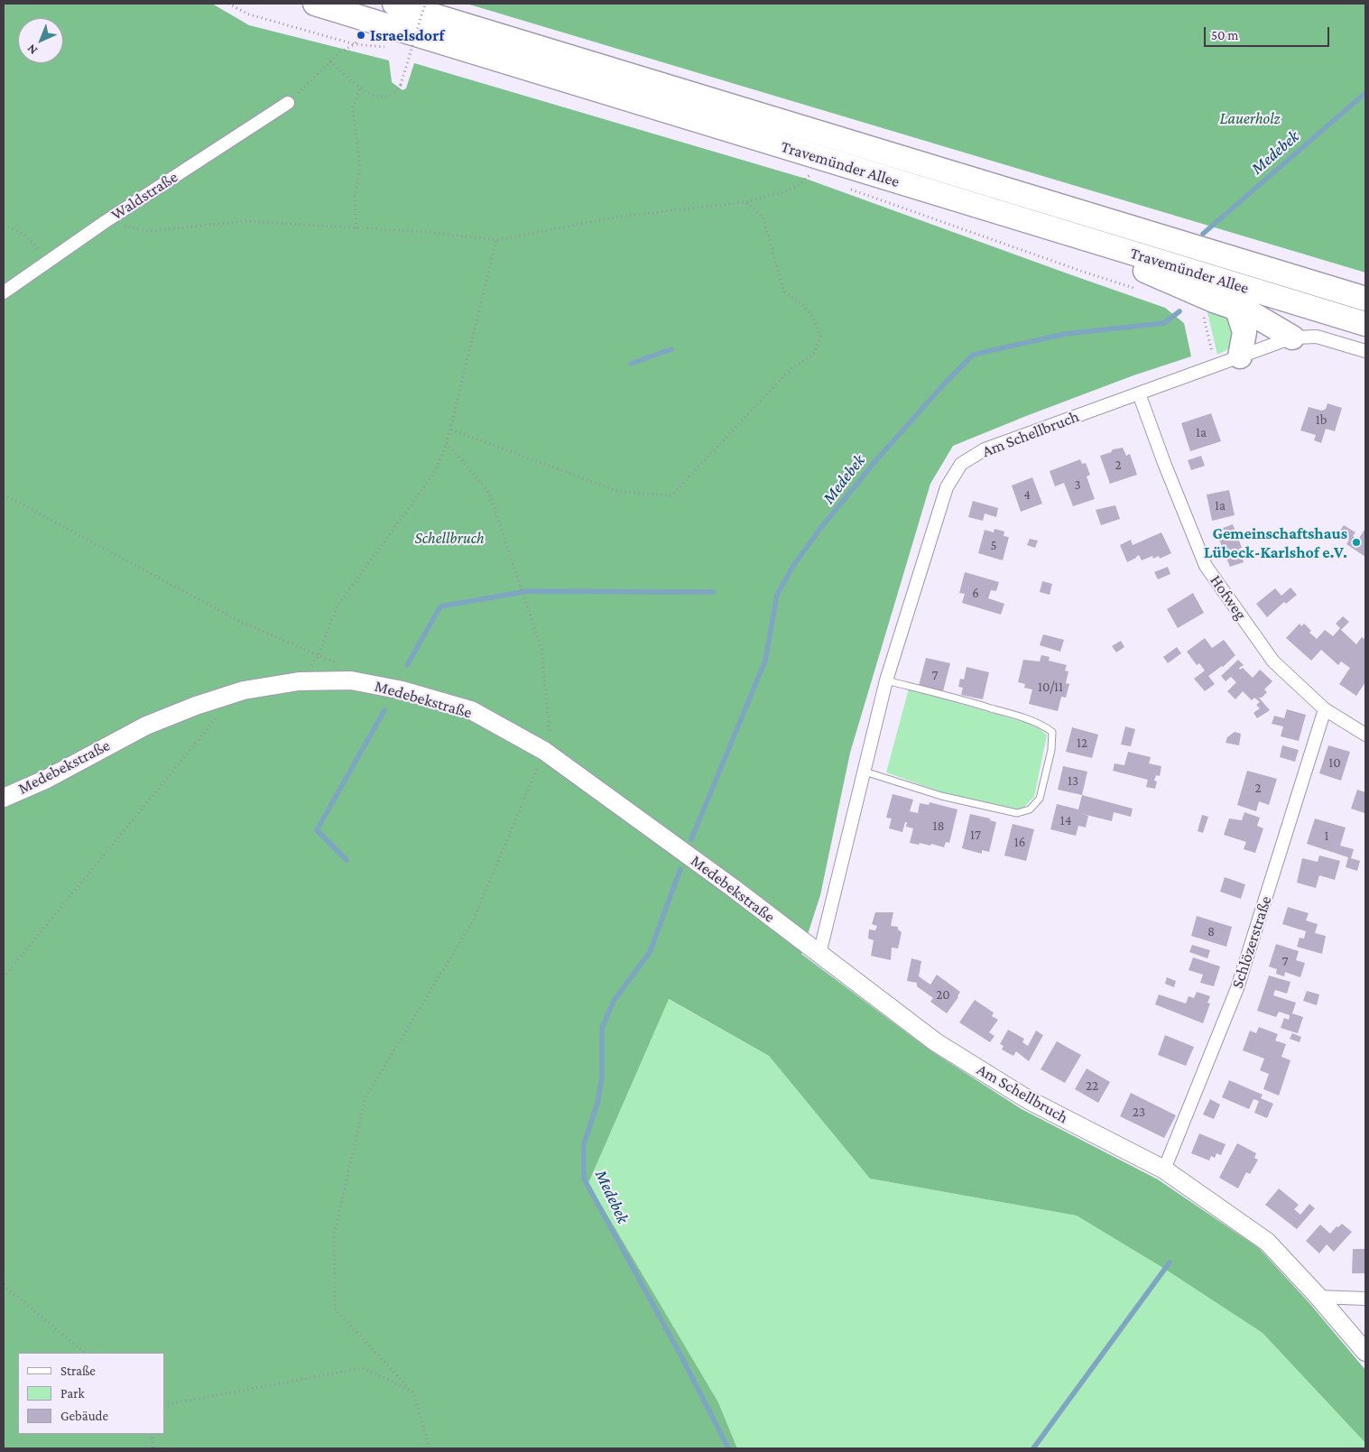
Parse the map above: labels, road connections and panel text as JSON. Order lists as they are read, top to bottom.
{
  "streets": {
    "highway": ["Travemünder Allee"],
    "street": [
      "Waldstraße",
      "Am Schellbruch",
      "Hofweg",
      "Medebekstraße",
      "Schlözerstraße"
    ]
  },
  "crossings": [
    ["Am Schellbruch", "Hofweg"],
    ["Am Schellbruch", "Medebekstraße"],
    ["Am Schellbruch", "Schlözerstraße"],
    ["Hofweg", "Schlözerstraße"]
  ],
  "water": ["Medebek"],
  "parks": ["Lauerholz", "Schellbruch"],
  "places": ["Israelsdorf", "Gemeinschaftshaus Lübeck-Karlshof e.V."],
  "house_numbers": [
    "1b",
    "1a",
    "2",
    "3",
    "4",
    "1a",
    "5",
    "6",
    "7",
    "10/11",
    "12",
    "10",
    "13",
    "2",
    "14",
    "18",
    "17",
    "1",
    "16",
    "8",
    "7",
    "20",
    "22",
    "23"
  ],
  "legend": ["Straße", "Park", "Gebäude"],
  "scale_bar": "50 m",
  "north": "bottom left"
}
